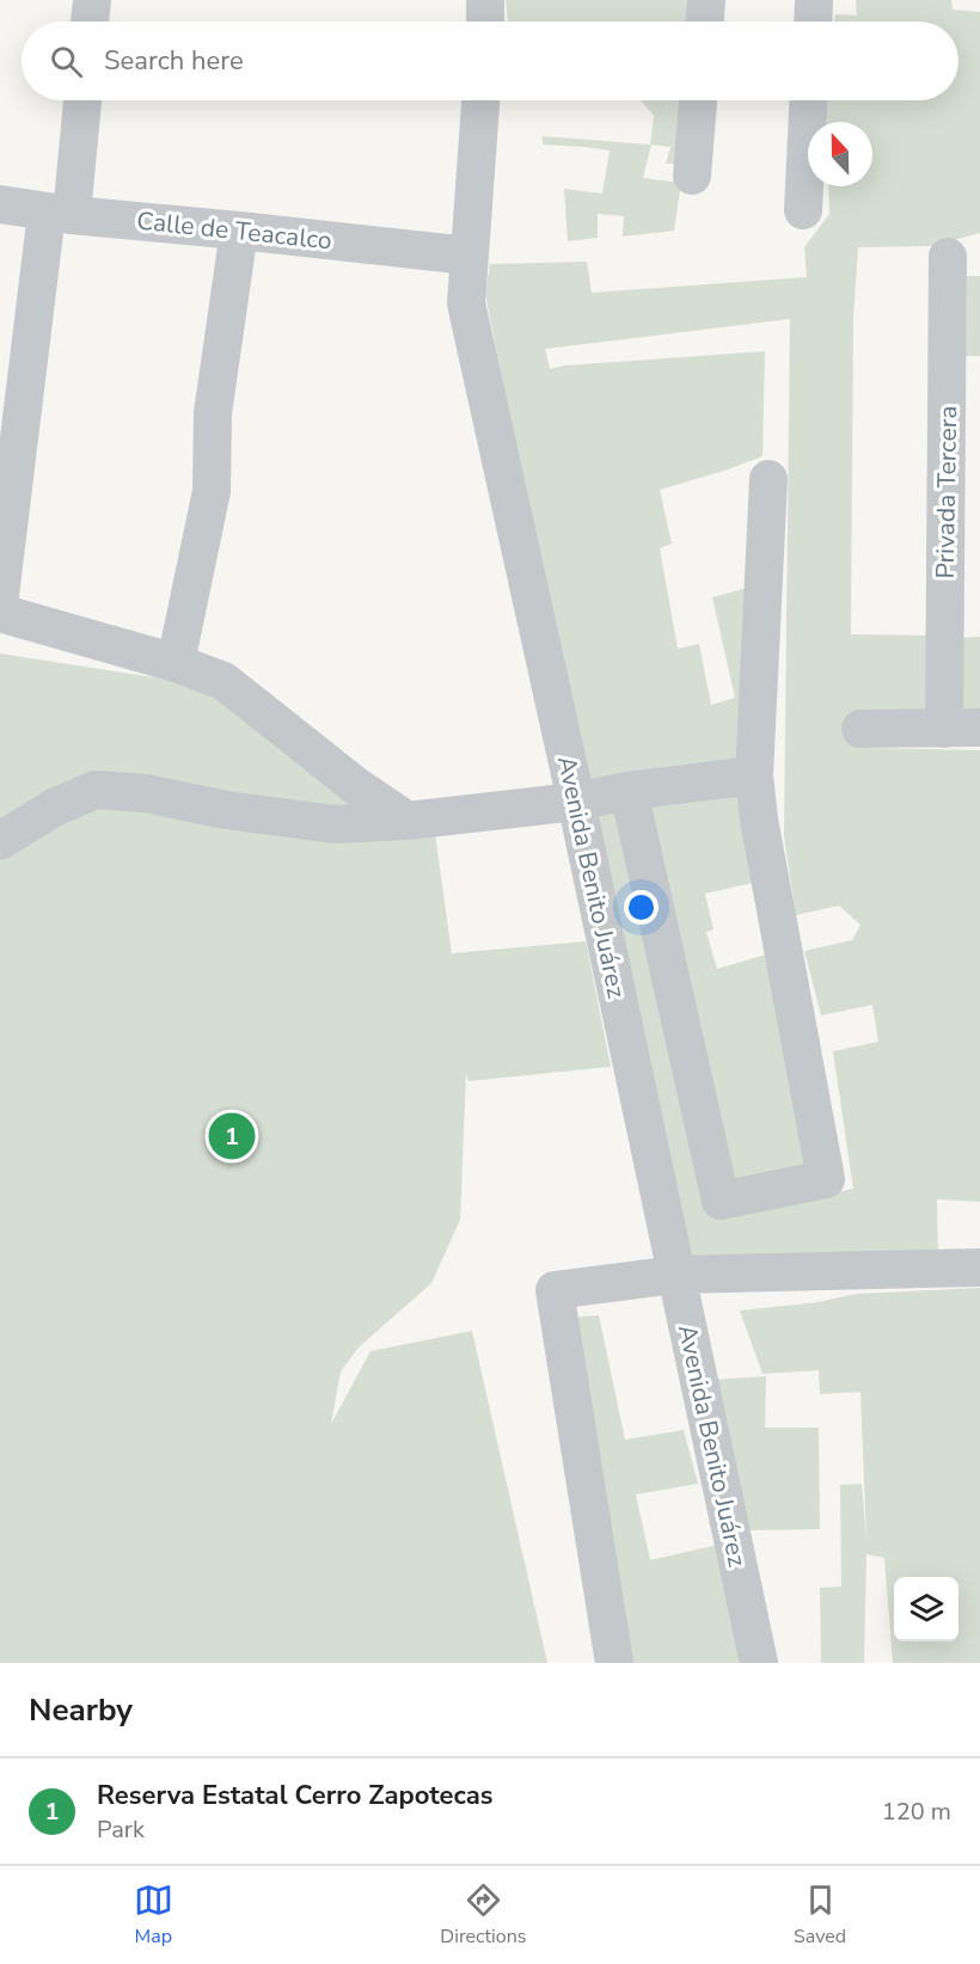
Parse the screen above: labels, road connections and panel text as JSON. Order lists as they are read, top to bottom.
{
  "streets": {
    "street": ["Calle de Teacalco", "Privada Tercera", "Avenida Benito Juárez"]
  },
  "crossings": [
    ["Calle de Teacalco", "Avenida Benito Juárez"]
  ],
  "north": "top",
  "page": {
    "search": "Search here",
    "pins": "1",
    "heading": "Nearby",
    "list": [
      {
        "mark": "1",
        "name": "Reserva Estatal Cerro Zapotecas",
        "note": "Park",
        "value": "120 m"
      }
    ],
    "nav": ["Map", "Directions", "Saved"]
  }
}
